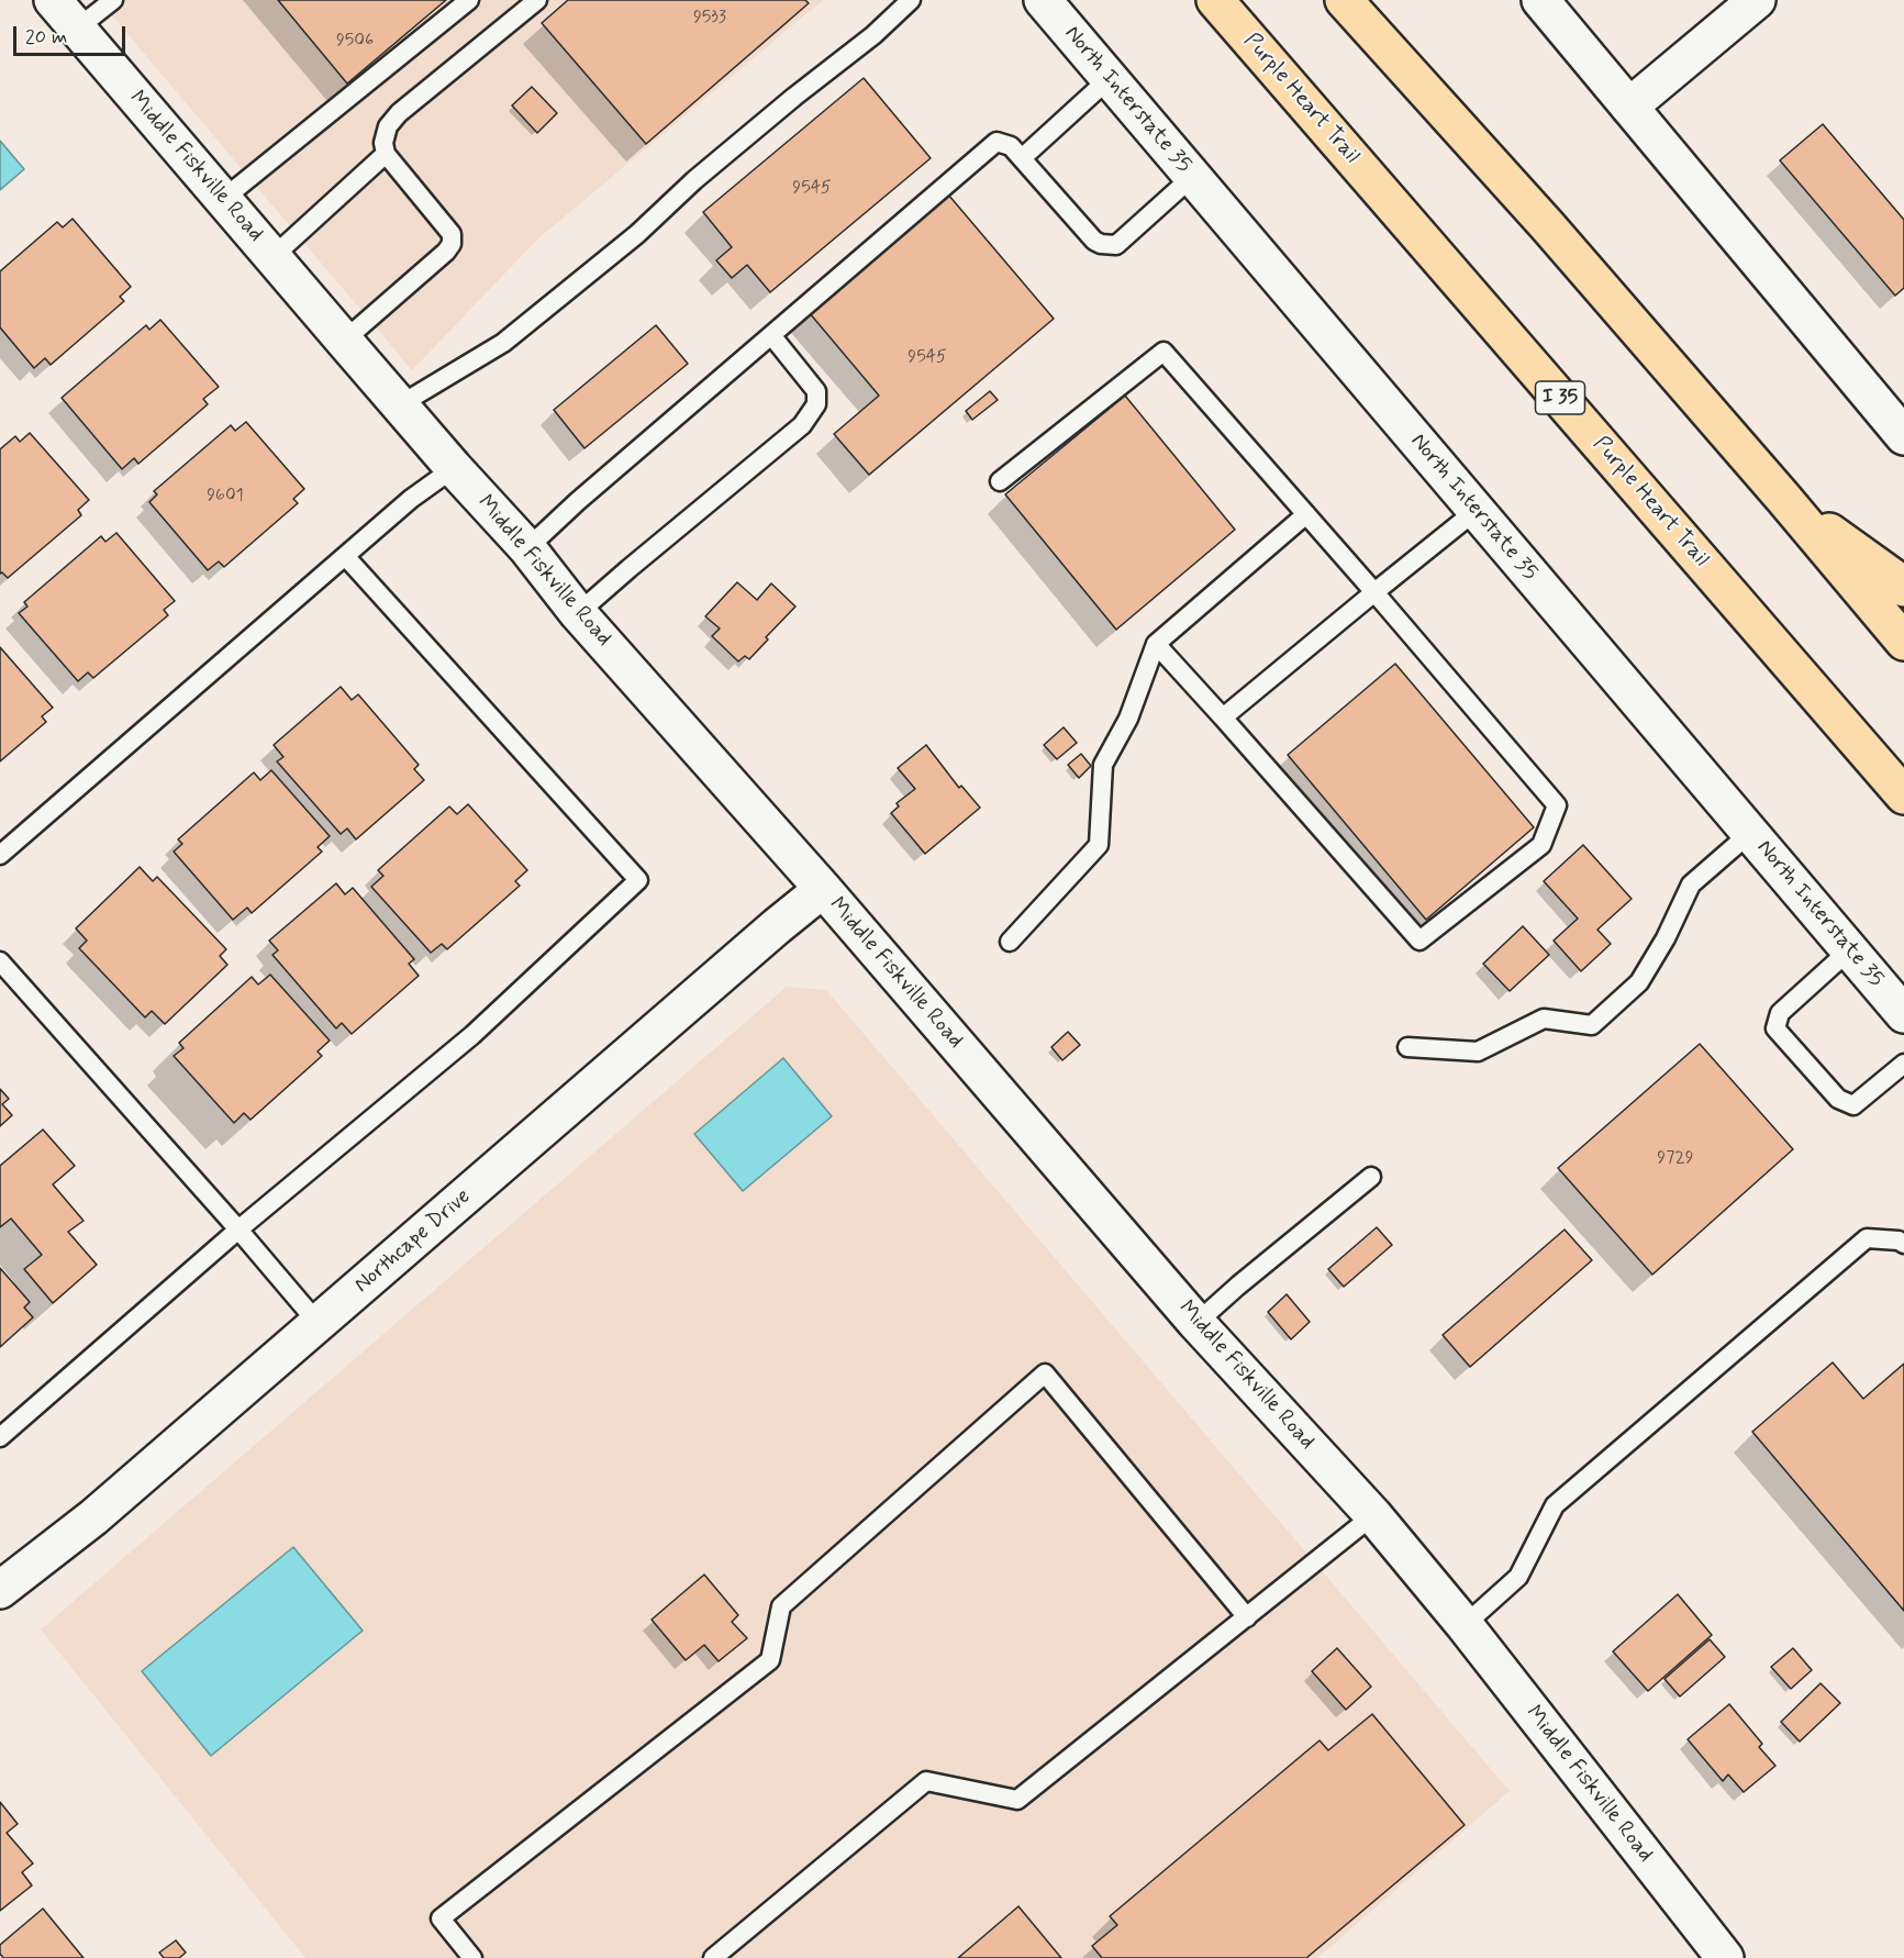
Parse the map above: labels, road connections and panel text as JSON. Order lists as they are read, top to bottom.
{
  "streets": {
    "highway": ["Purple Heart Trail", "I 35"],
    "street": ["North Interstate 35", "Middle Fiskville Road", "Northcape Drive"]
  },
  "crossings": [
    ["Middle Fiskville Road", "Northcape Drive"]
  ],
  "house_numbers": [
    "9533",
    "9506",
    "9545",
    "9545",
    "9601",
    "9729"
  ],
  "scale_bar": "20 m"
}
